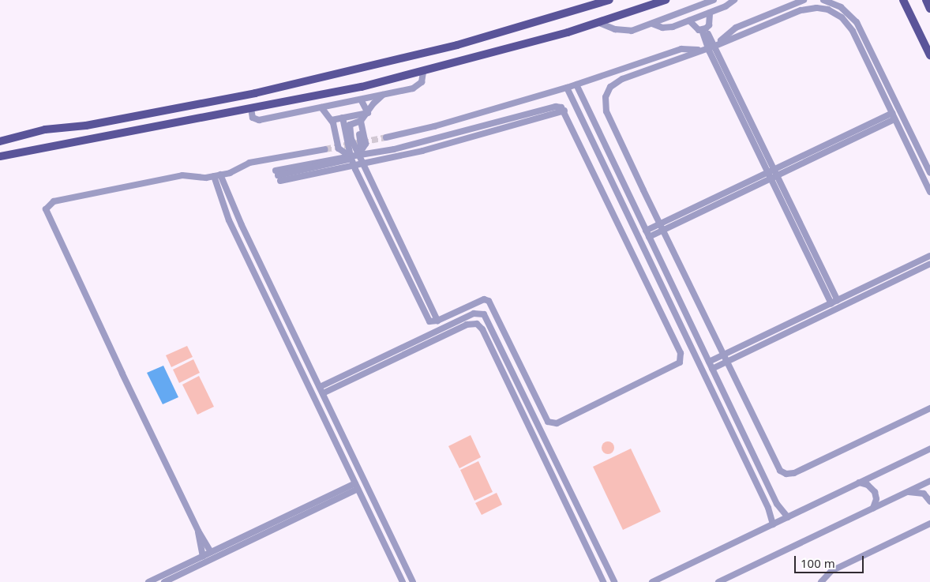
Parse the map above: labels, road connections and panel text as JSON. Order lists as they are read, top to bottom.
{
  "scale_bar": "100 m"
}
